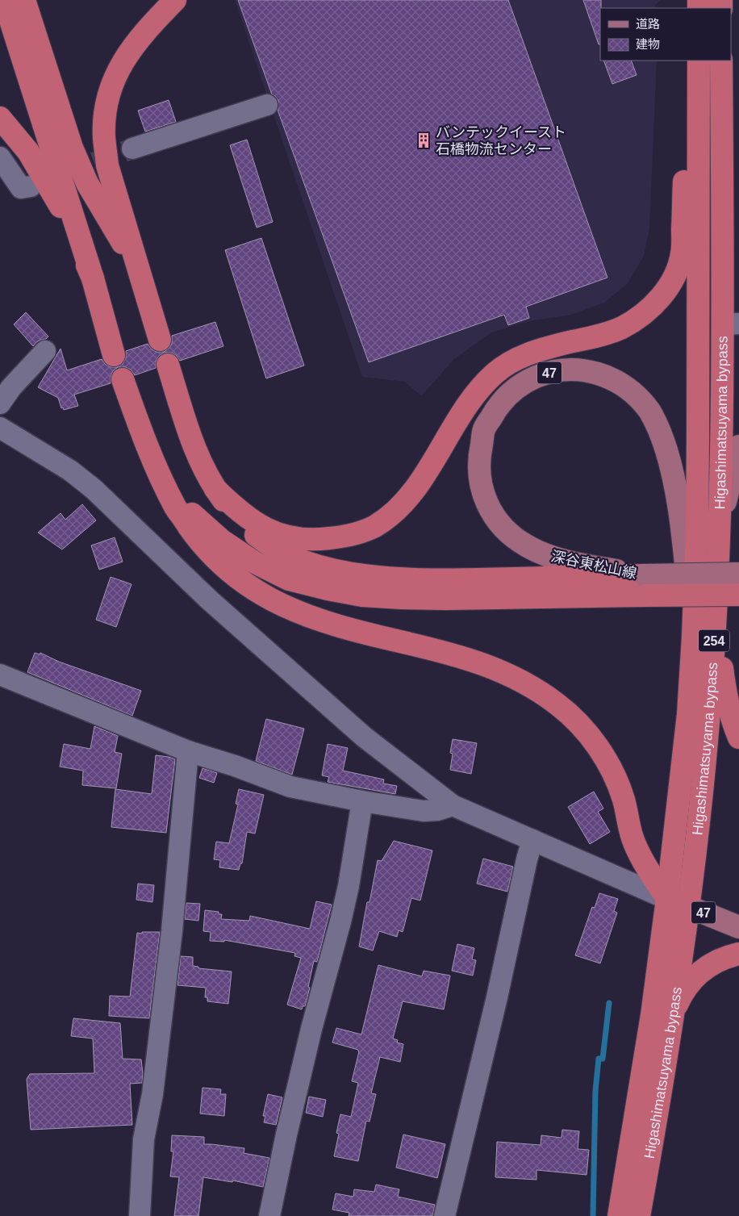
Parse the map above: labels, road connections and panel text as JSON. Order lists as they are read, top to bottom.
{
  "streets": {
    "highway": ["Higashimatsuyama bypass", "254"],
    "main road": ["47", "深谷東松山線"]
  },
  "crossings": [
    ["47", "Higashimatsuyama bypass"],
    ["Higashimatsuyama bypass", "深谷東松山線"]
  ],
  "places": {
    "building": ["バンテックイースト 石橋物流センター"]
  },
  "legend": ["道路", "建物"]
}
